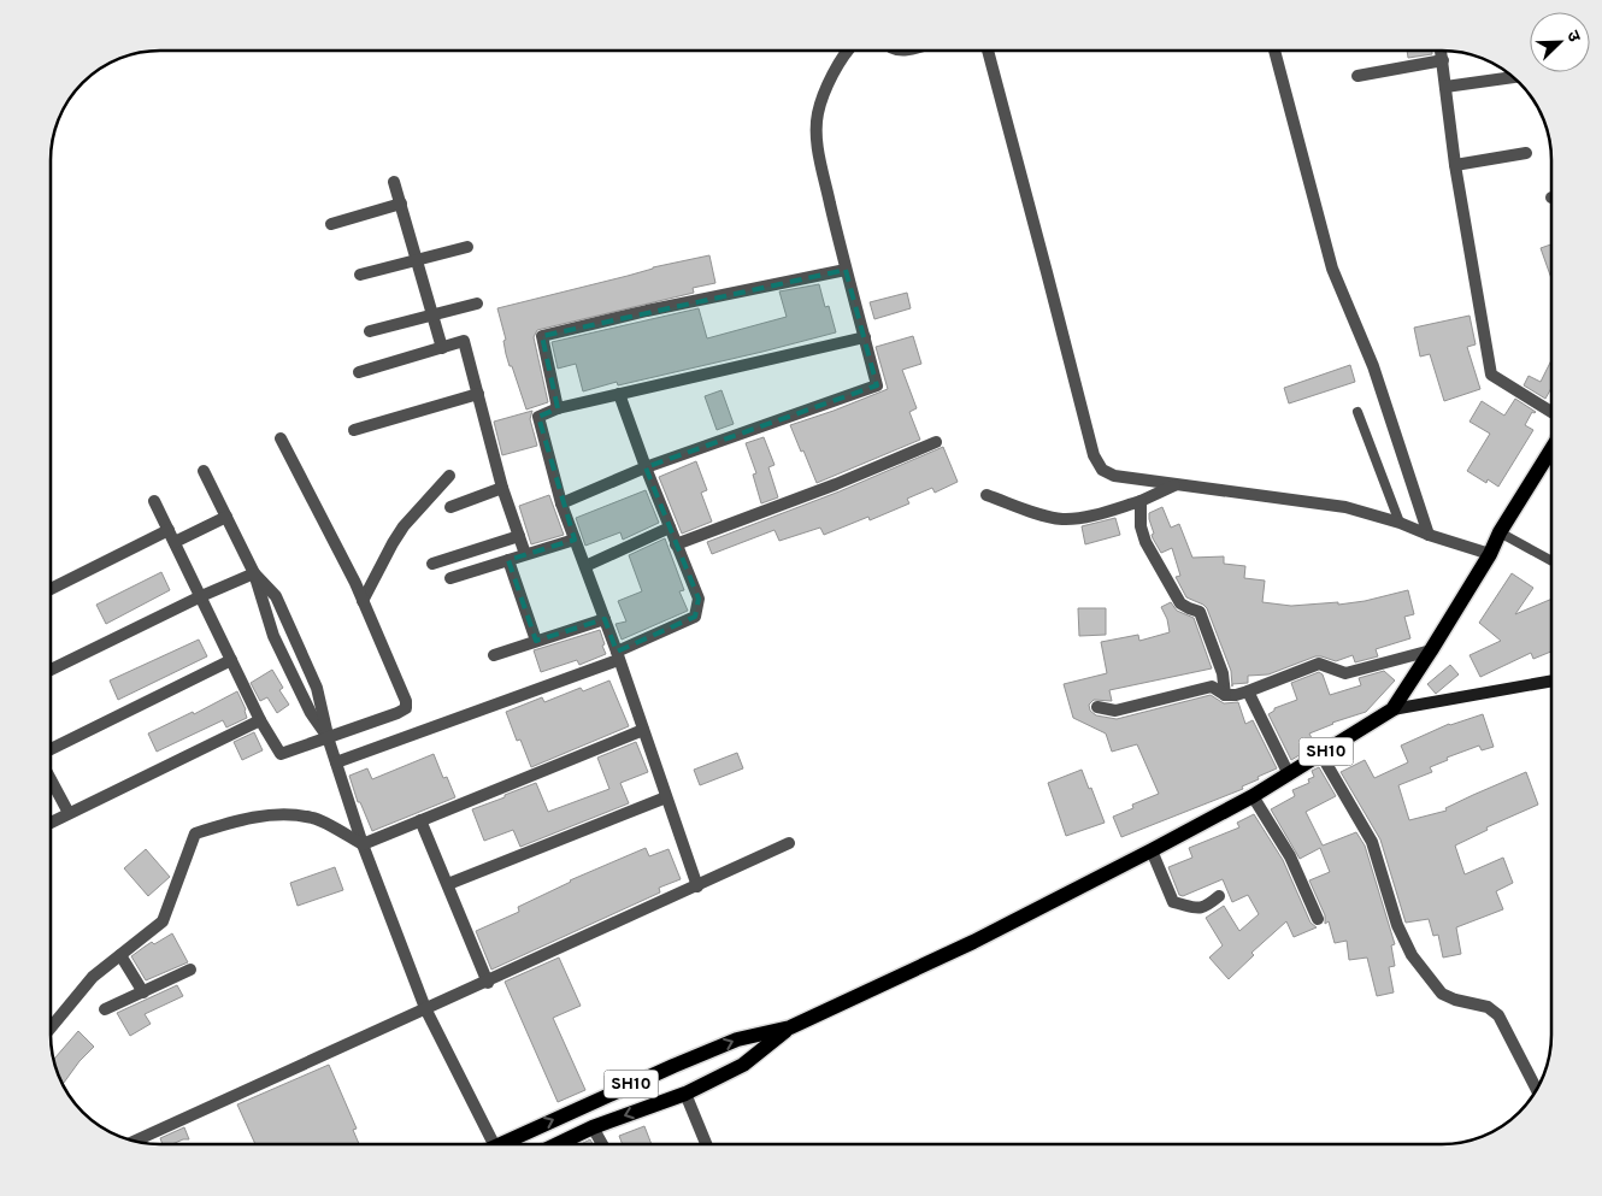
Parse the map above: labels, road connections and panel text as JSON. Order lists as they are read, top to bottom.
{
  "streets": {
    "main road": ["SH10"]
  },
  "north": "top right"
}
